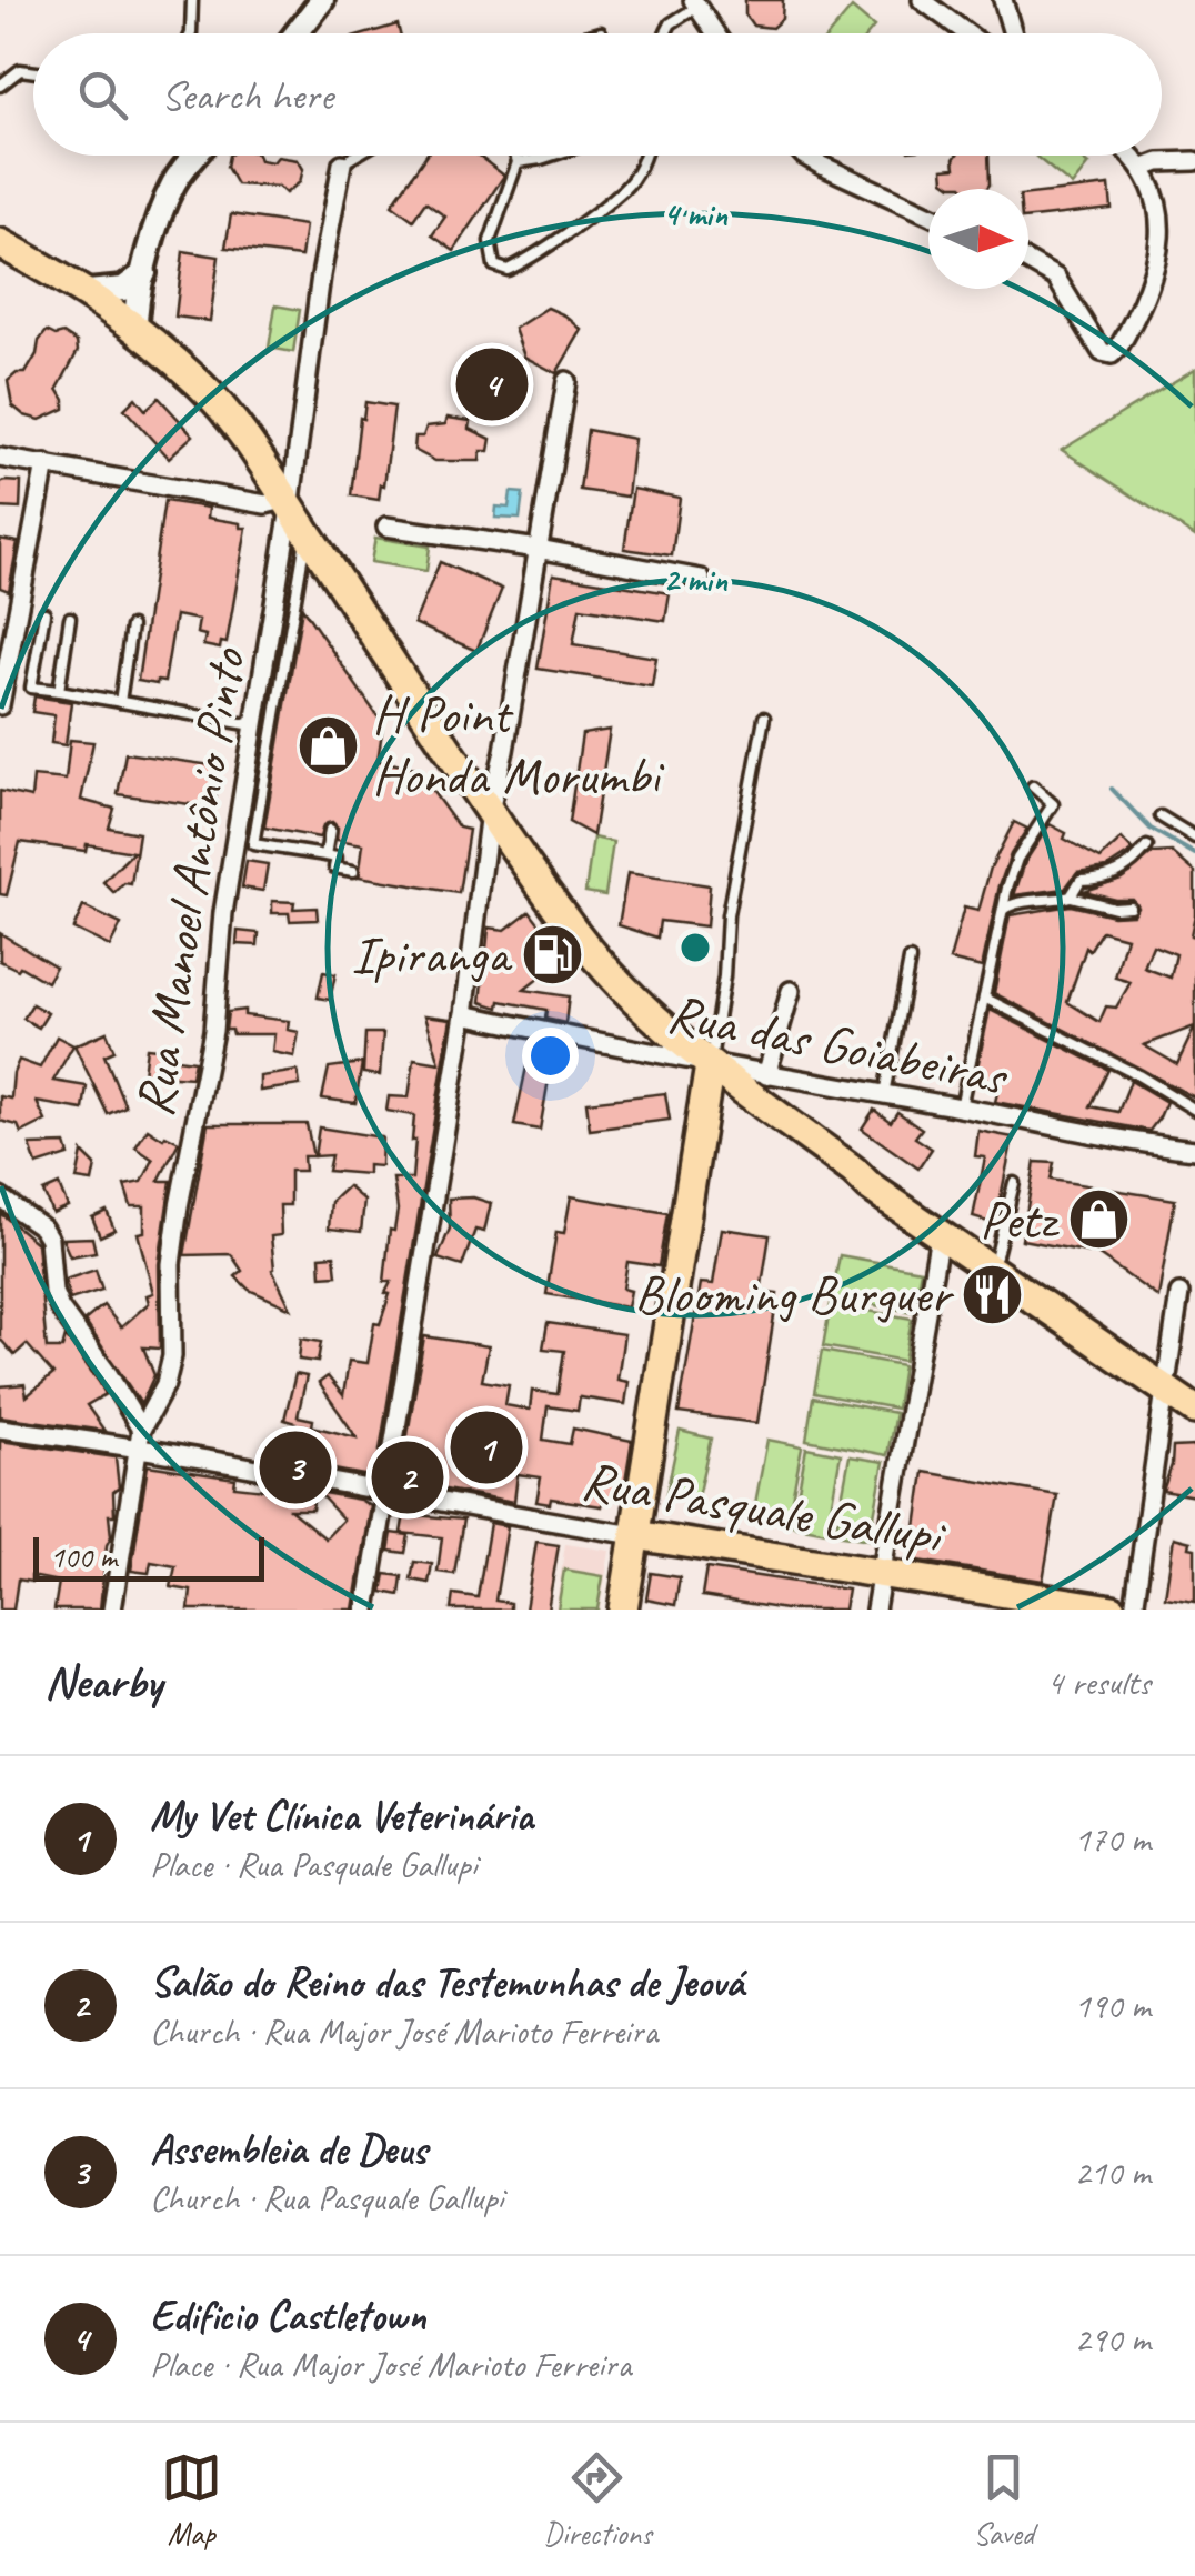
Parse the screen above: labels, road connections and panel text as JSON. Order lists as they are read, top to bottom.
{
  "streets": {
    "main road": ["Rua Pasquale Gallupi"],
    "street": ["Rua Manoel Antônio Pinto", "Rua das Goiabeiras"]
  },
  "crossings": [
    ["Rua Manoel Antônio Pinto", "Rua Pasquale Gallupi"]
  ],
  "places": {
    "shop": ["H Point Honda Morumbi", "Petz"],
    "fuel station": ["Ipiranga"],
    "restaurant": ["Blooming Burguer"]
  },
  "scale_bar": "100 m",
  "north": "right",
  "page": {
    "search": "Search here",
    "pins": [
      "4",
      "1",
      "3",
      "2"
    ],
    "scale": "100 m",
    "heading": ["Nearby", "4 results"],
    "list": [
      {
        "mark": "1",
        "name": "My Vet Clínica Veterinária",
        "note": "Place · Rua Pasquale Gallupi",
        "value": "170 m"
      },
      {
        "mark": "2",
        "name": "Salão do Reino das Testemunhas de Jeová",
        "note": "Church · Rua Major José Marioto Ferreira",
        "value": "190 m"
      },
      {
        "mark": "3",
        "name": "Assembleia de Deus",
        "note": "Church · Rua Pasquale Gallupi",
        "value": "210 m"
      },
      {
        "mark": "4",
        "name": "Edificio Castletown",
        "note": "Place · Rua Major José Marioto Ferreira",
        "value": "290 m"
      }
    ],
    "nav": ["Map", "Directions", "Saved"]
  },
  "rings": ["4 min", "2 min"]
}
